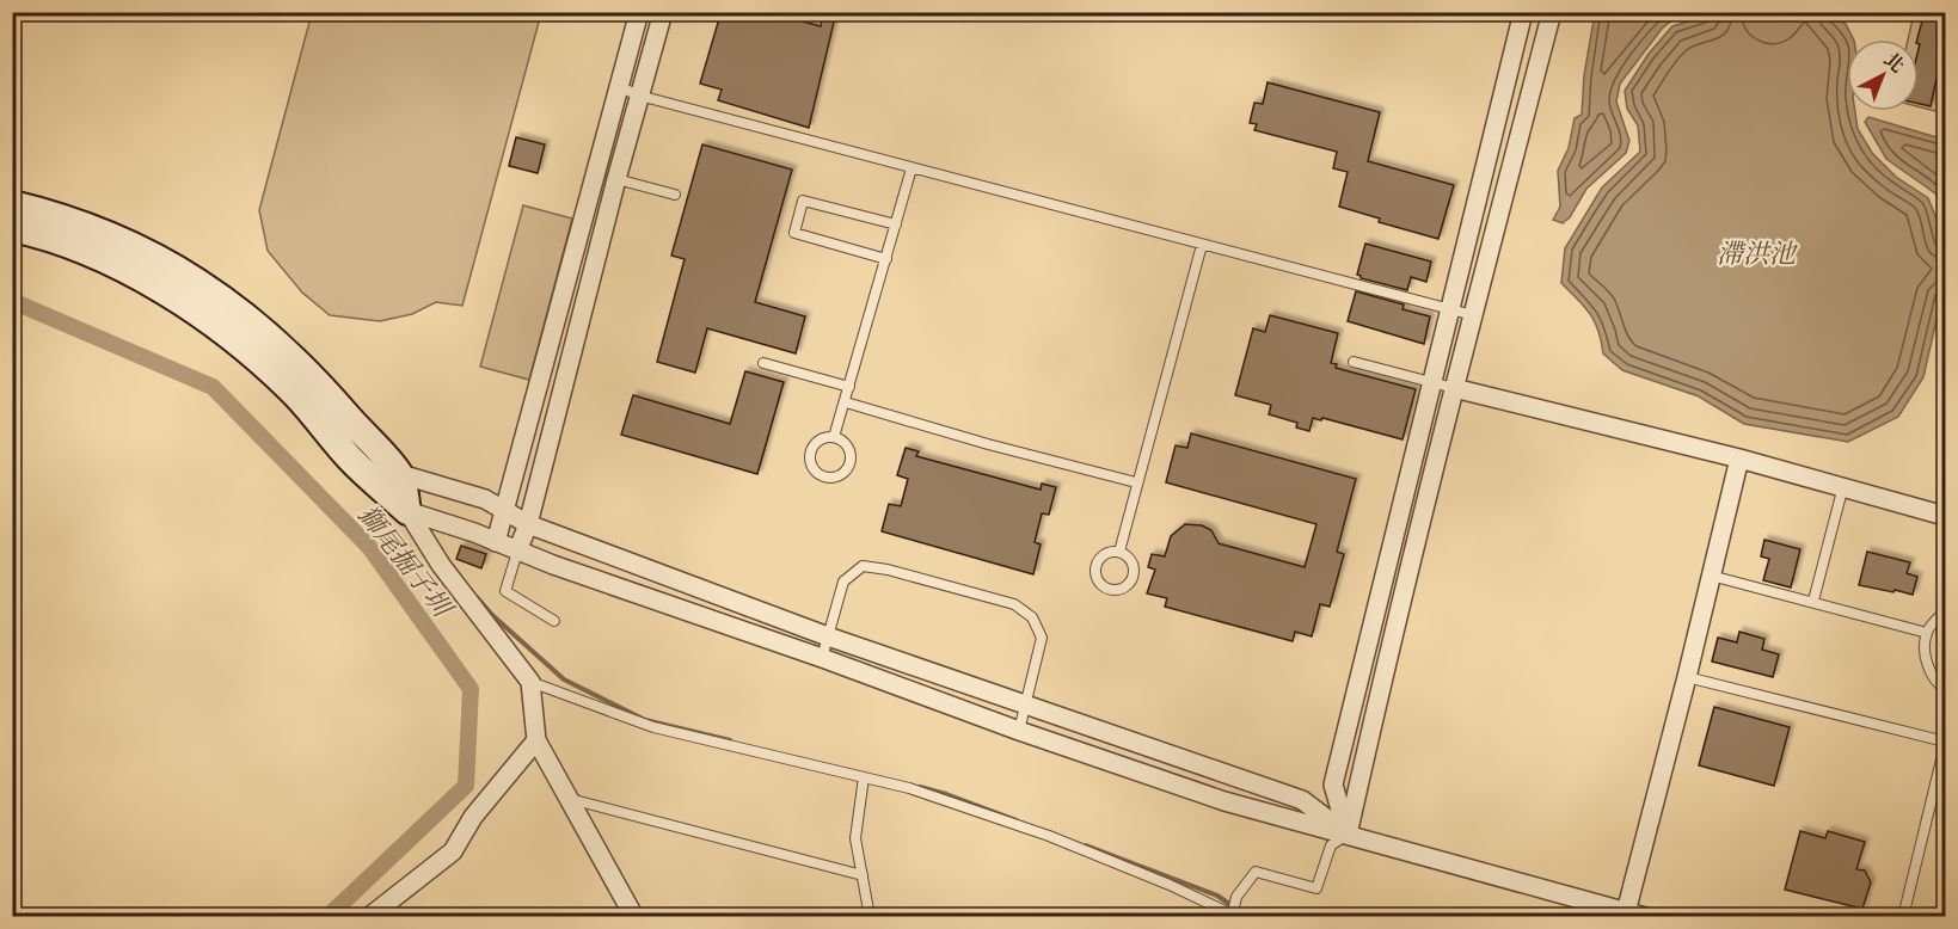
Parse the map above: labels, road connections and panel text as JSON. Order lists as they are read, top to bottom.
{
  "water": ["滯洪池", "獅尾掘子圳"],
  "north": "top right"
}
